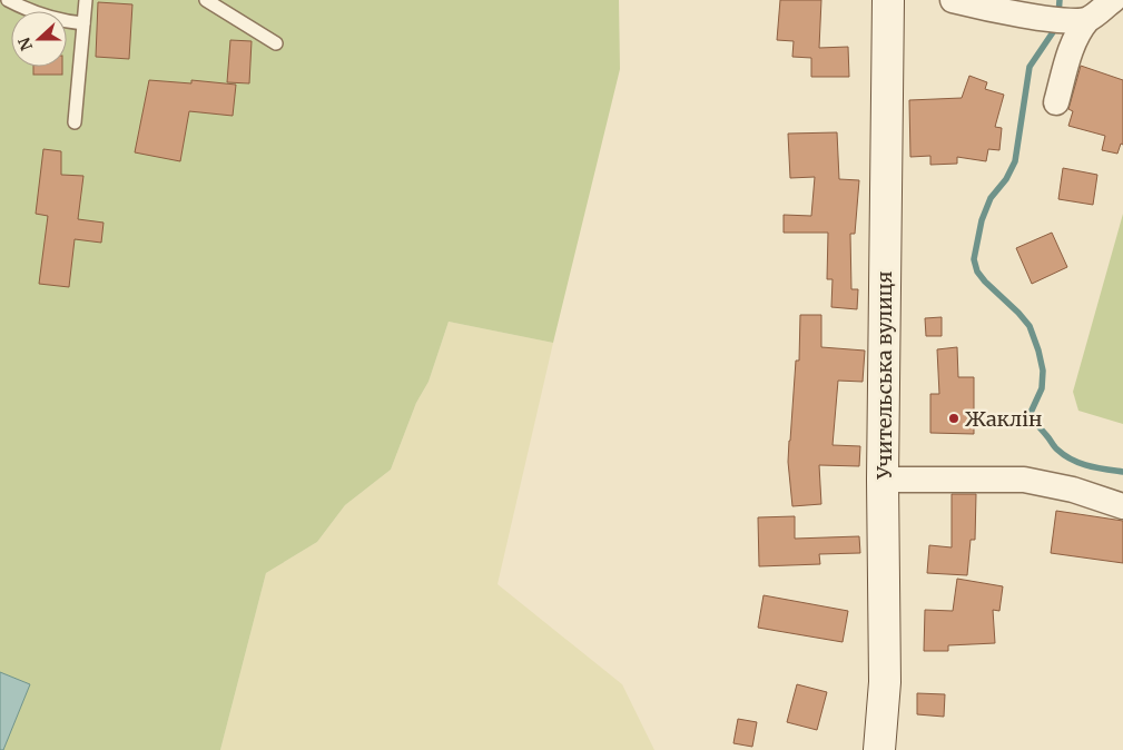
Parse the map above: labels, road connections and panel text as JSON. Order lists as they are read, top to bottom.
{
  "streets": {
    "main road": ["Учительська вулиця"]
  },
  "places": ["Жаклін"],
  "north": "left"
}
